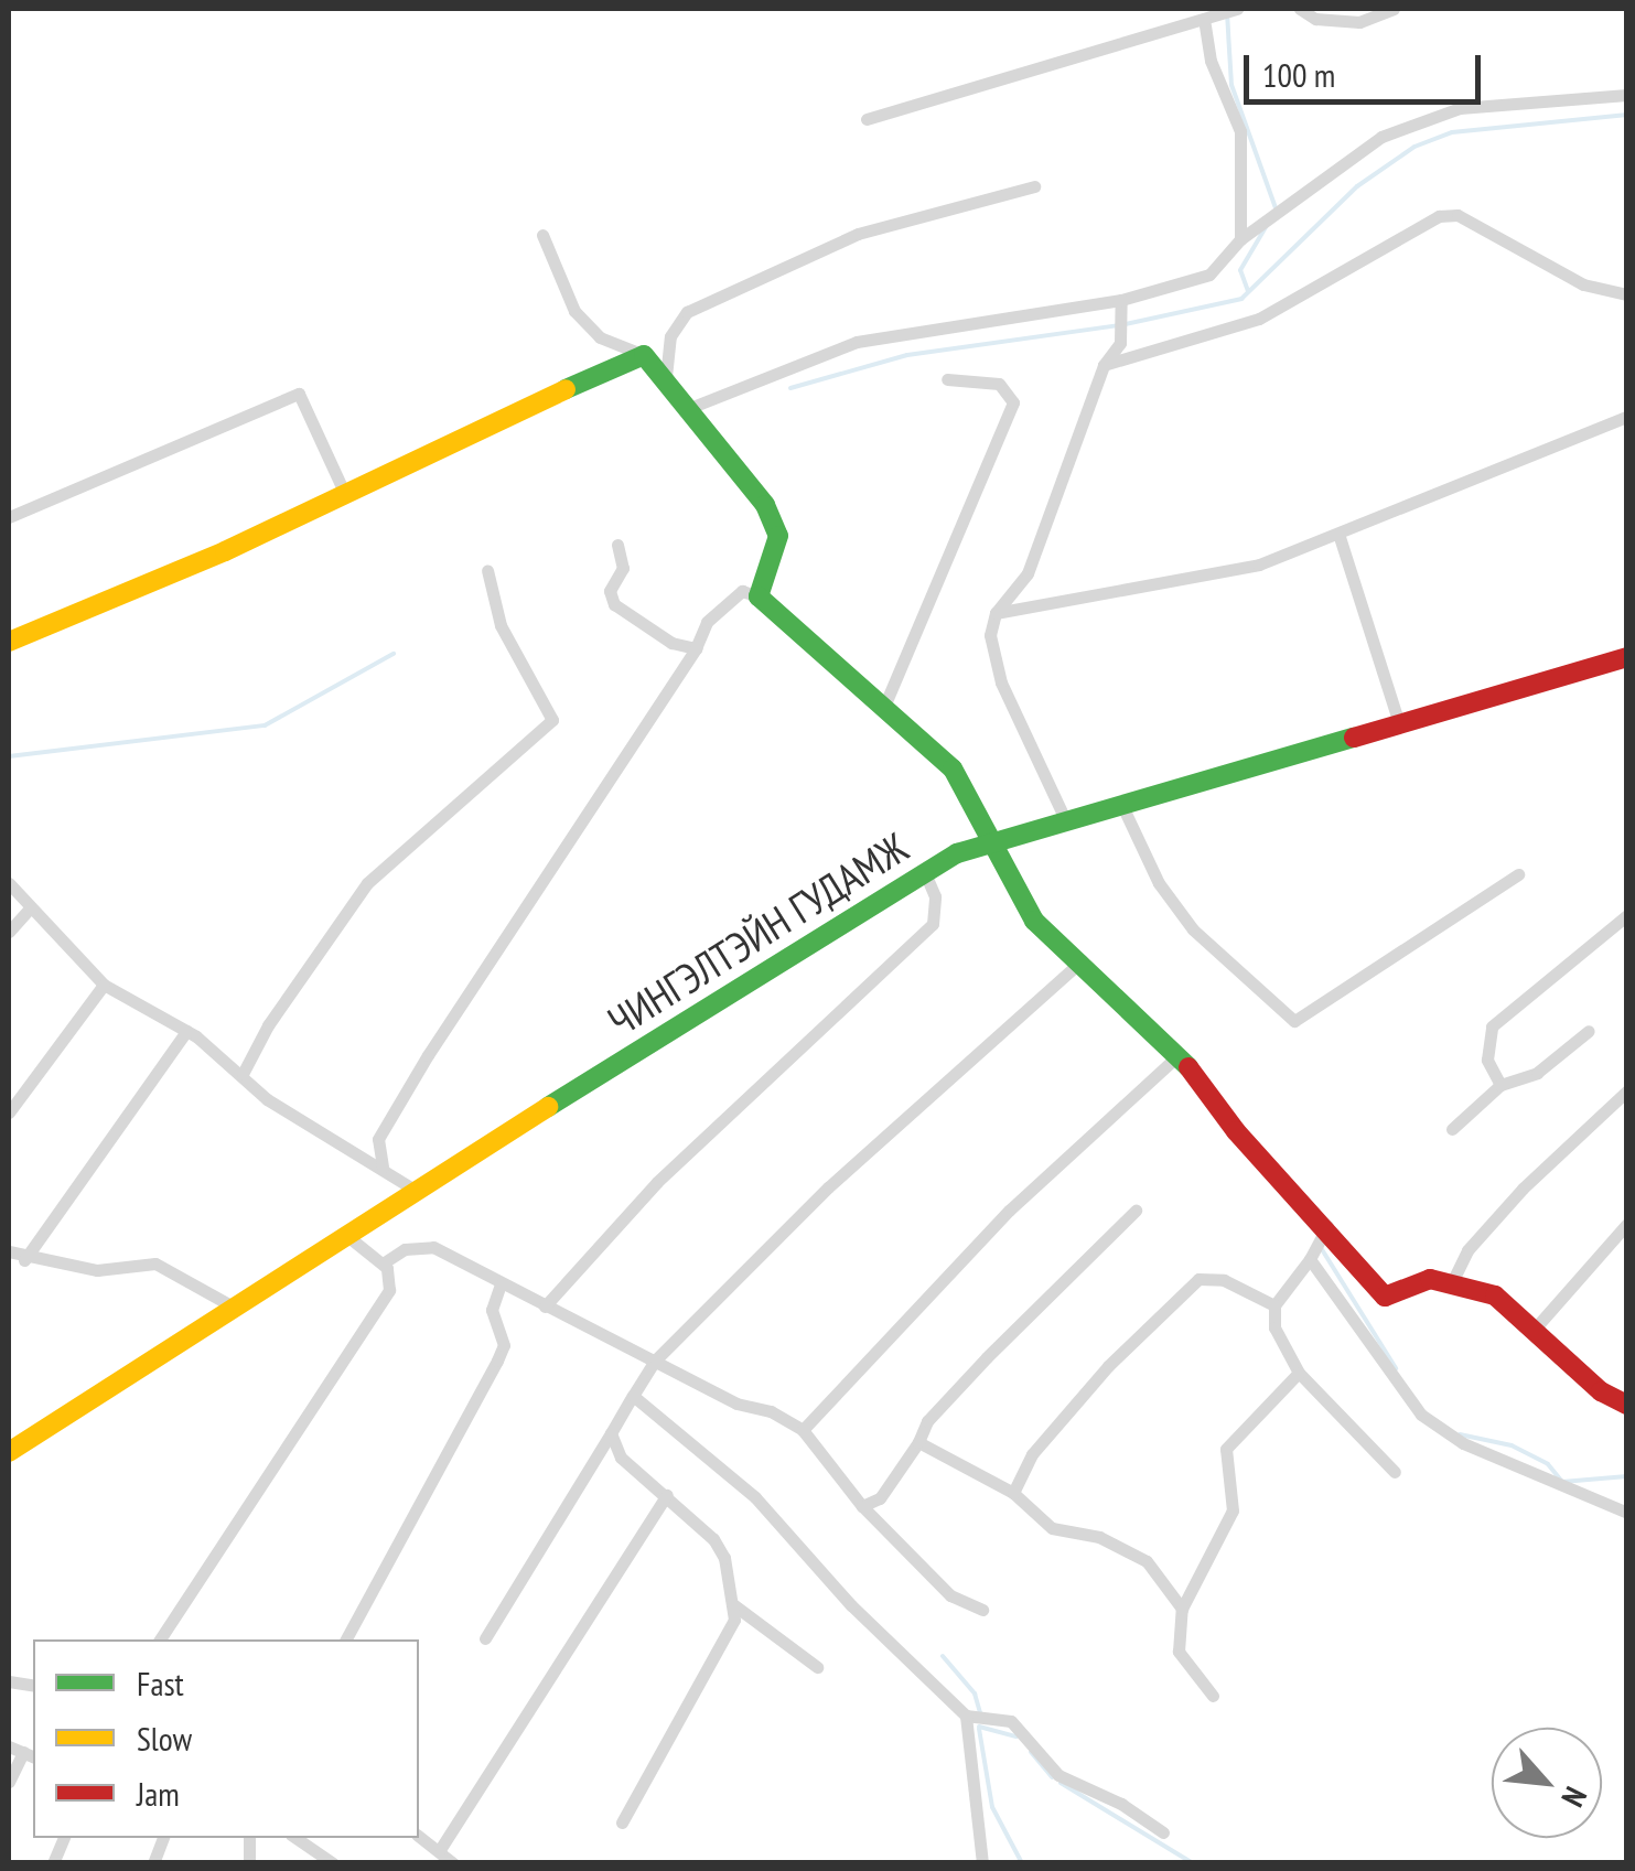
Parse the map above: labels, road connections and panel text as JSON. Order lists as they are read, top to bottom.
{
  "streets": {
    "street": ["ЧИНГЭЛТЭЙН ГУДАМЖ"]
  },
  "legend": ["Fast", "Slow", "Jam"],
  "scale_bar": "100 m",
  "north": "bottom right"
}
